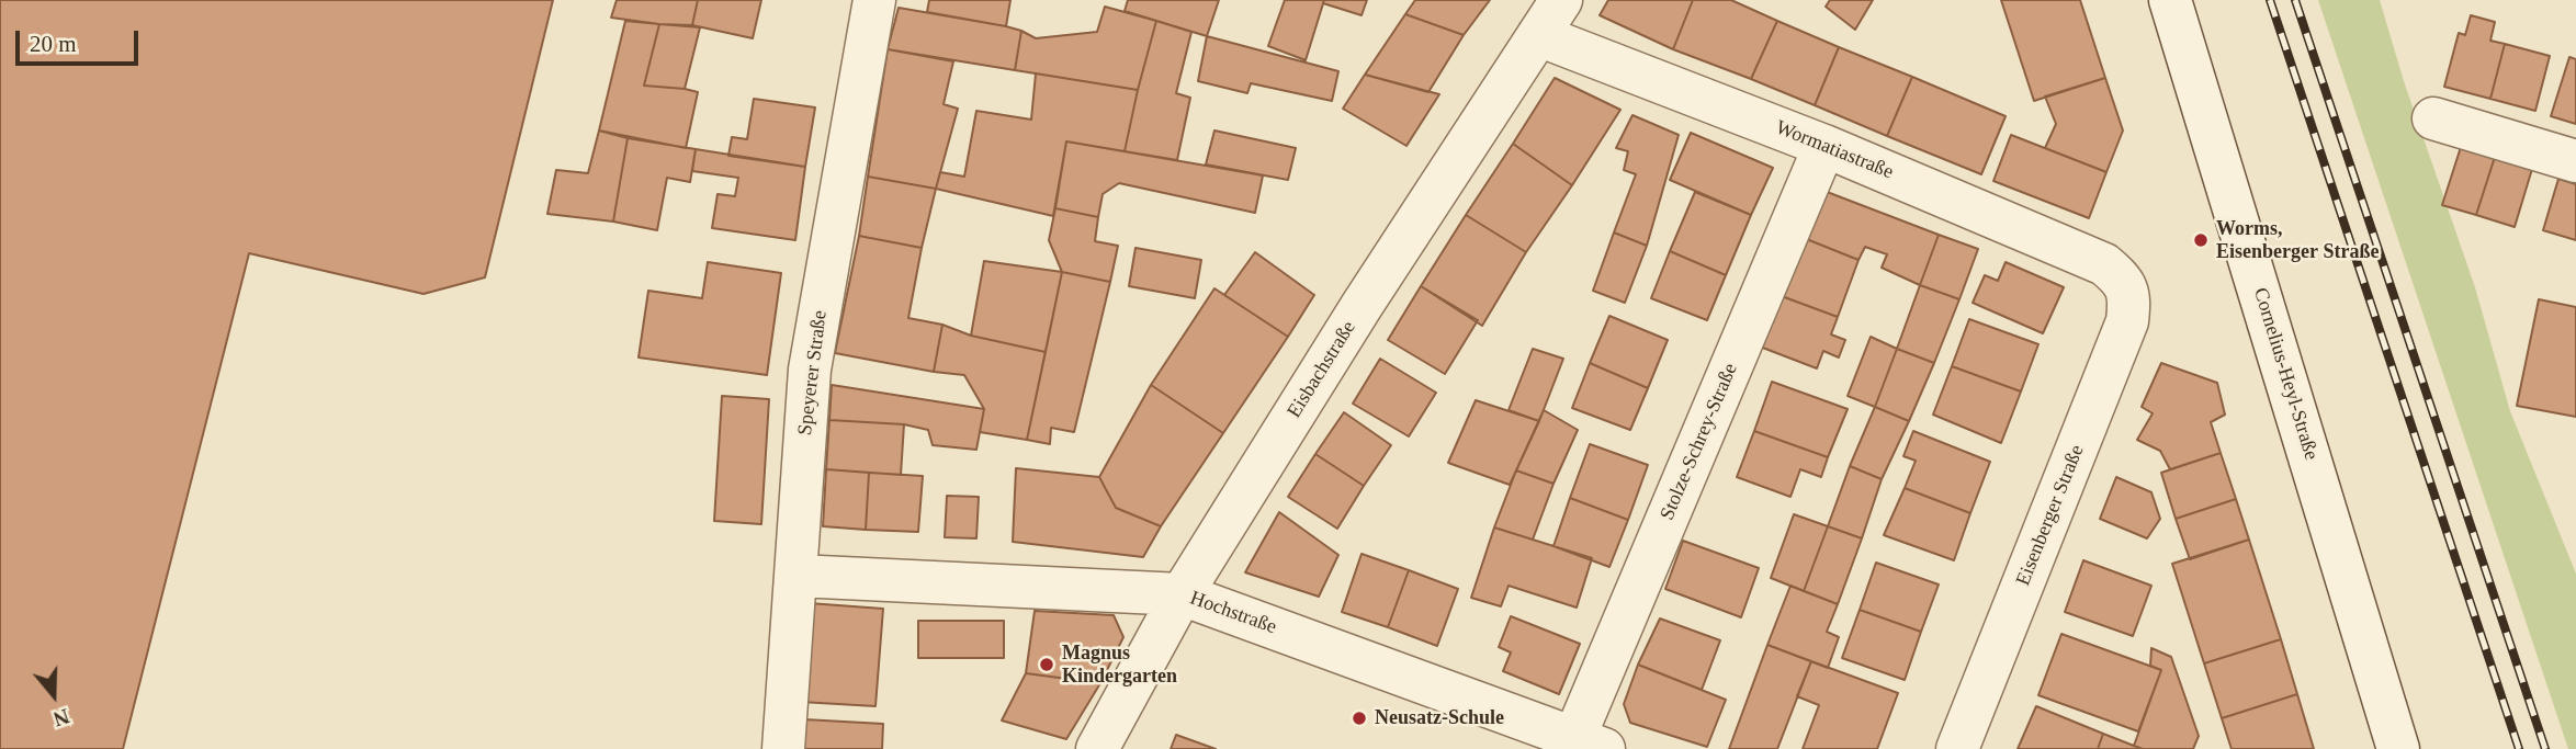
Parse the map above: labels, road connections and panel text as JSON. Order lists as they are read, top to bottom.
{
  "streets": {
    "street": [
      "Wormatiastraße",
      "Eisbachstraße",
      "Speyerer Straße",
      "Cornelius-Heyl-Straße",
      "Stolze-Schrey-Straße",
      "Eisenberger Straße",
      "Hochstraße"
    ]
  },
  "crossings": [
    ["Wormatiastraße", "Eisbachstraße"],
    ["Wormatiastraße", "Stolze-Schrey-Straße"],
    ["Wormatiastraße", "Eisenberger Straße"],
    ["Eisbachstraße", "Hochstraße"],
    ["Speyerer Straße", "Hochstraße"],
    ["Stolze-Schrey-Straße", "Hochstraße"]
  ],
  "places": ["Worms, Eisenberger Straße", "Magnus Kindergarten", "Neusatz-Schule"],
  "scale_bar": "20 m",
  "north": "bottom"
}
